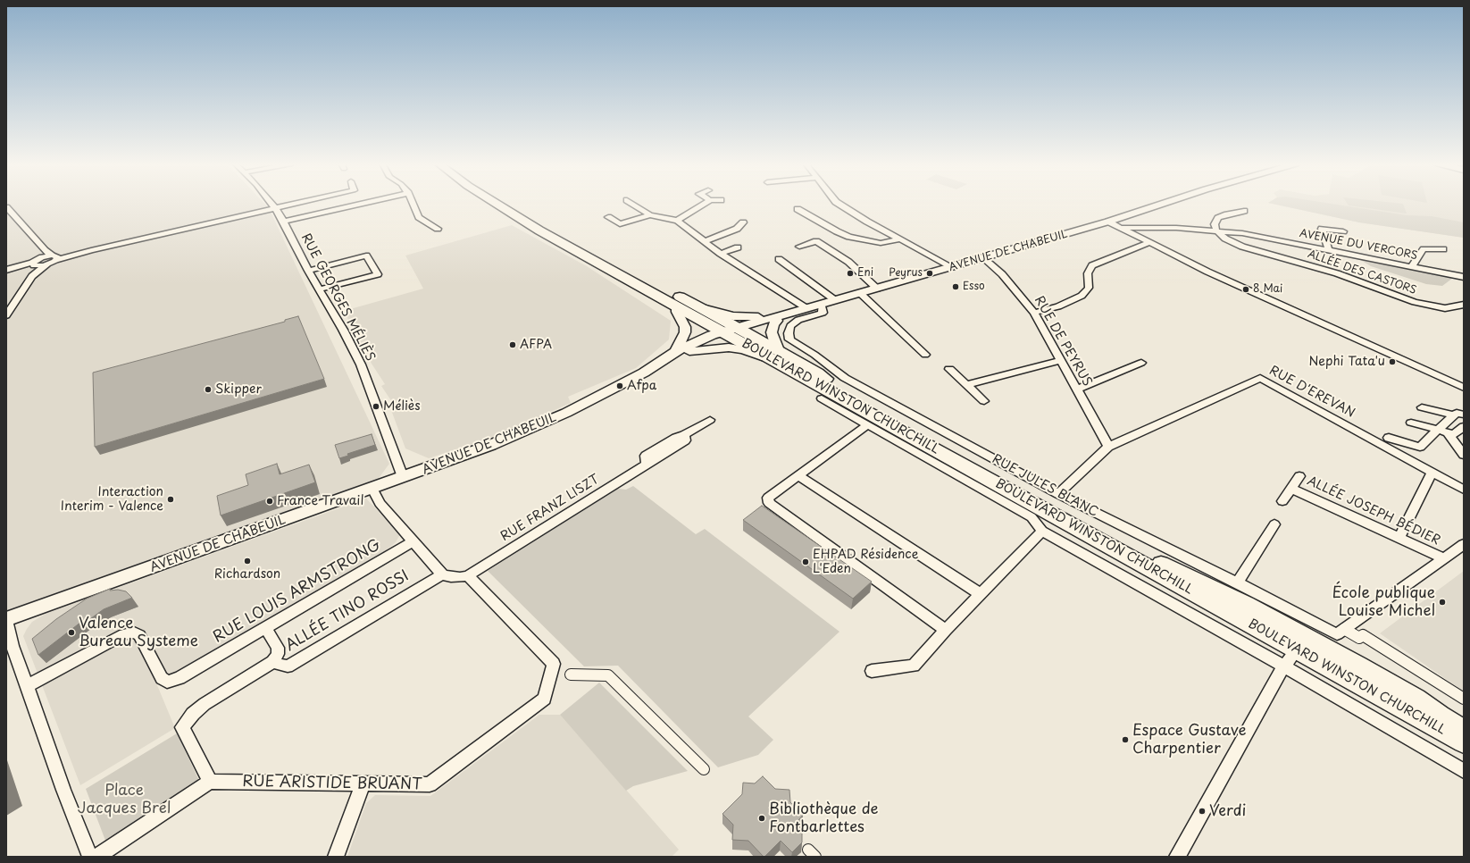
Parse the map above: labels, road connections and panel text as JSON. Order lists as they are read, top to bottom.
{
  "streets": {
    "main road": ["AVENUE DE CHABEUIL", "BOULEVARD WINSTON CHURCHILL"],
    "street": [
      "AVENUE DU VERCORS",
      "ALLÉE DES CASTORS",
      "RUE GEORGES MÉLIÈS",
      "RUE DE PEYRUS",
      "RUE D'EREVAN",
      "RUE JULES BLANC",
      "RUE FRANZ LISZT",
      "ALLÉE JOSEPH BÉDIER",
      "RUE LOUIS ARMSTRONG",
      "ALLÉE TINO ROSSI",
      "RUE ARISTIDE BRUANT"
    ]
  },
  "crossings": [
    ["AVENUE DU VERCORS", "ALLÉE DES CASTORS"],
    ["AVENUE DE CHABEUIL", "RUE GEORGES MÉLIÈS"],
    ["AVENUE DE CHABEUIL", "RUE DE PEYRUS"],
    ["AVENUE DE CHABEUIL", "BOULEVARD WINSTON CHURCHILL"],
    ["AVENUE DE CHABEUIL", "RUE JULES BLANC"],
    ["RUE DE PEYRUS", "RUE D'EREVAN"],
    ["RUE D'EREVAN", "RUE JULES BLANC"],
    ["RUE JULES BLANC", "ALLÉE JOSEPH BÉDIER"],
    ["RUE FRANZ LISZT", "RUE ARISTIDE BRUANT"]
  ],
  "parks": ["Place Jacques Brel"],
  "places": [
    "Eni",
    "Peyrus",
    "Esso",
    "8 Mai",
    "AFPA",
    "Nephi Tata'u",
    "Afpa",
    "Skipper",
    "Méliès",
    "Interaction Interim - Valence",
    "France Travail",
    "Richardson",
    "EHPAD Résidence L'Eden",
    "École publique Louise Michel",
    "Valence Bureau Systeme",
    "Espace Gustave Charpentier",
    "Verdi",
    "Bibliothèque de Fontbarlettes"
  ]
}
